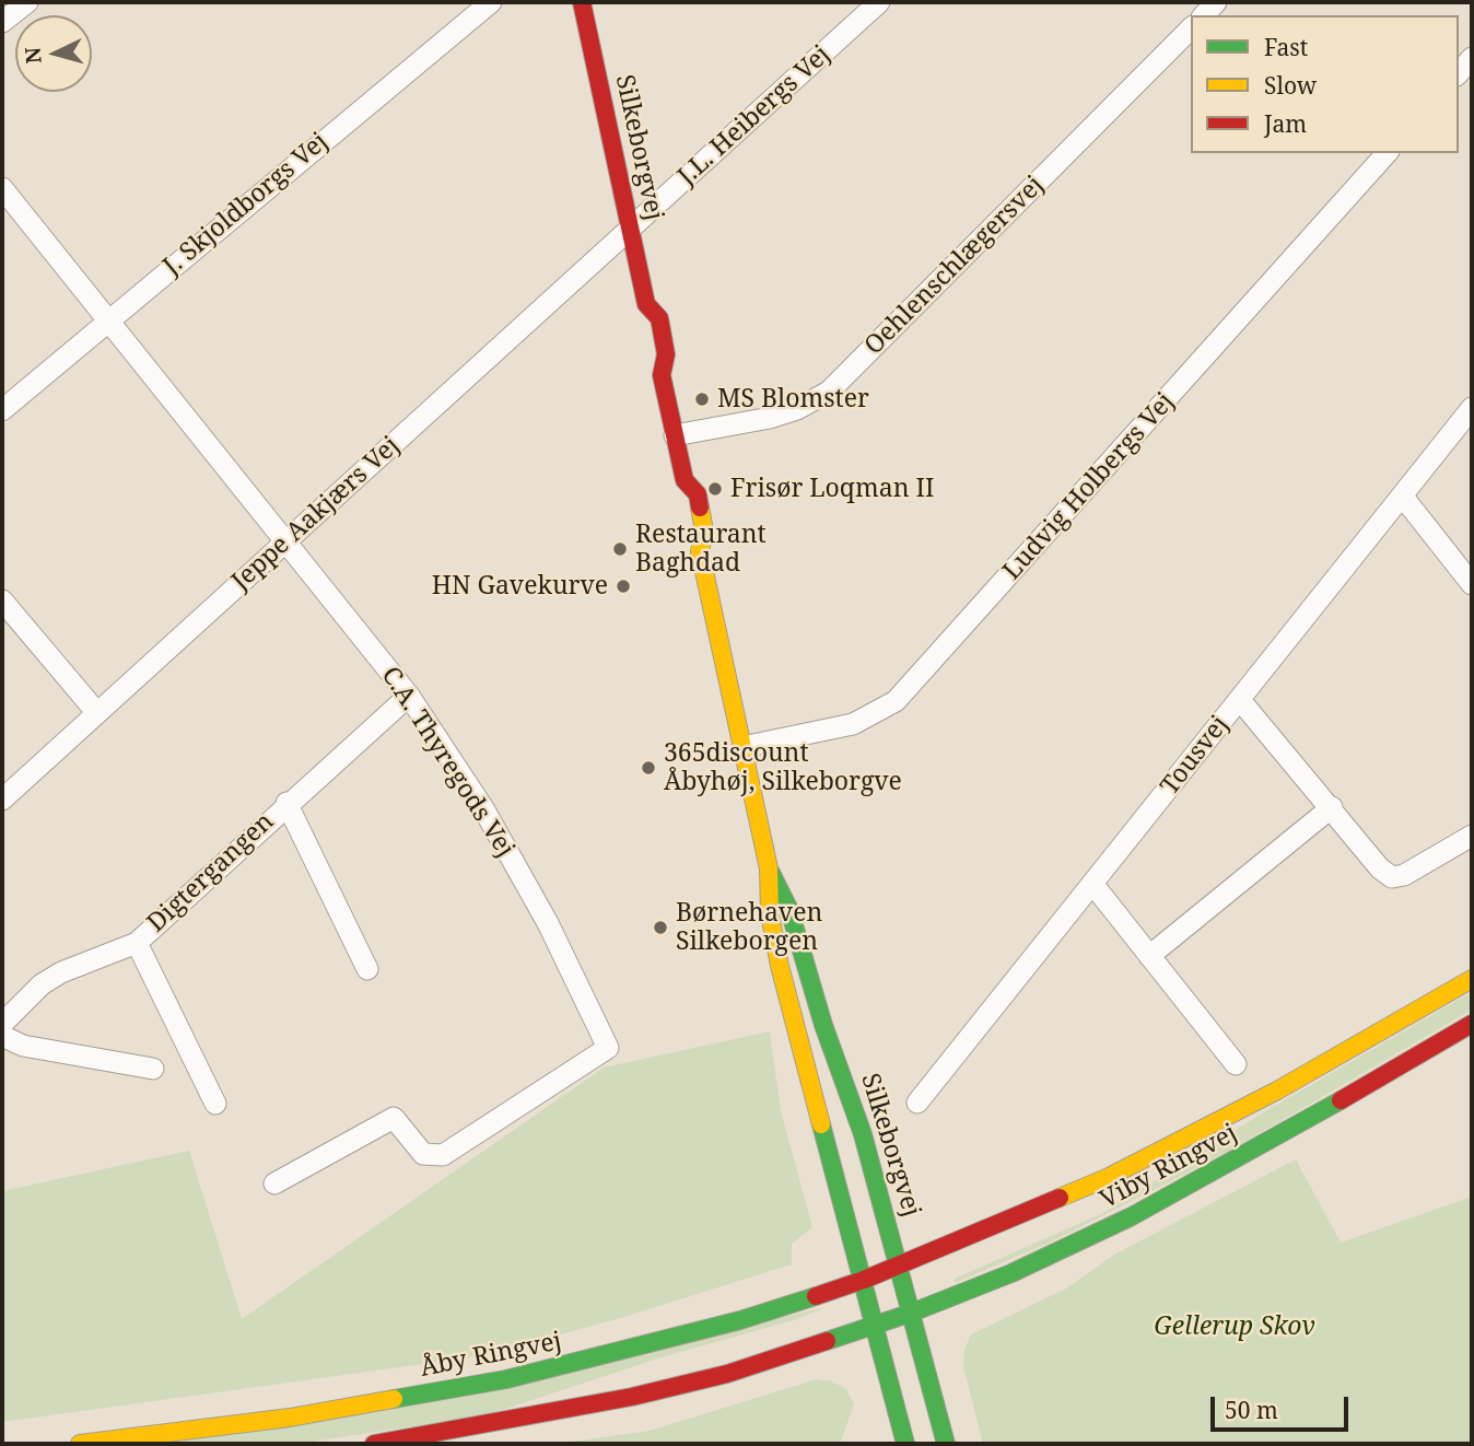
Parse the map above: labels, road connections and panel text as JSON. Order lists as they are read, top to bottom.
{
  "streets": {
    "main road": ["Silkeborgvej", "Viby Ringvej", "Åby Ringvej"],
    "street": [
      "J.L. Heibergs Vej",
      "J. Skjoldborgs Vej",
      "Oehlenschlægersvej",
      "Ludvig Holbergs Vej",
      "Jeppe Aakjærs Vej",
      "Tousvej",
      "C.A. Thyregods Vej",
      "Digtergangen"
    ]
  },
  "crossings": [
    ["J.L. Heibergs Vej", "Silkeborgvej"],
    ["J.L. Heibergs Vej", "Jeppe Aakjærs Vej"],
    ["Silkeborgvej", "Oehlenschlægersvej"],
    ["Silkeborgvej", "Ludvig Holbergs Vej"],
    ["Silkeborgvej", "Jeppe Aakjærs Vej"],
    ["Silkeborgvej", "Viby Ringvej"],
    ["Silkeborgvej", "Åby Ringvej"],
    ["J. Skjoldborgs Vej", "C.A. Thyregods Vej"],
    ["Jeppe Aakjærs Vej", "C.A. Thyregods Vej"],
    ["C.A. Thyregods Vej", "Digtergangen"],
    ["Viby Ringvej", "Åby Ringvej"]
  ],
  "parks": ["Gellerup Skov"],
  "places": [
    "MS Blomster",
    "Frisør Loqman II",
    "Restaurant Baghdad",
    "HN Gavekurve",
    "365discount Åbyhøj, Silkeborgve",
    "Børnehaven Silkeborgen"
  ],
  "legend": ["Fast", "Slow", "Jam"],
  "scale_bar": "50 m",
  "north": "left"
}
